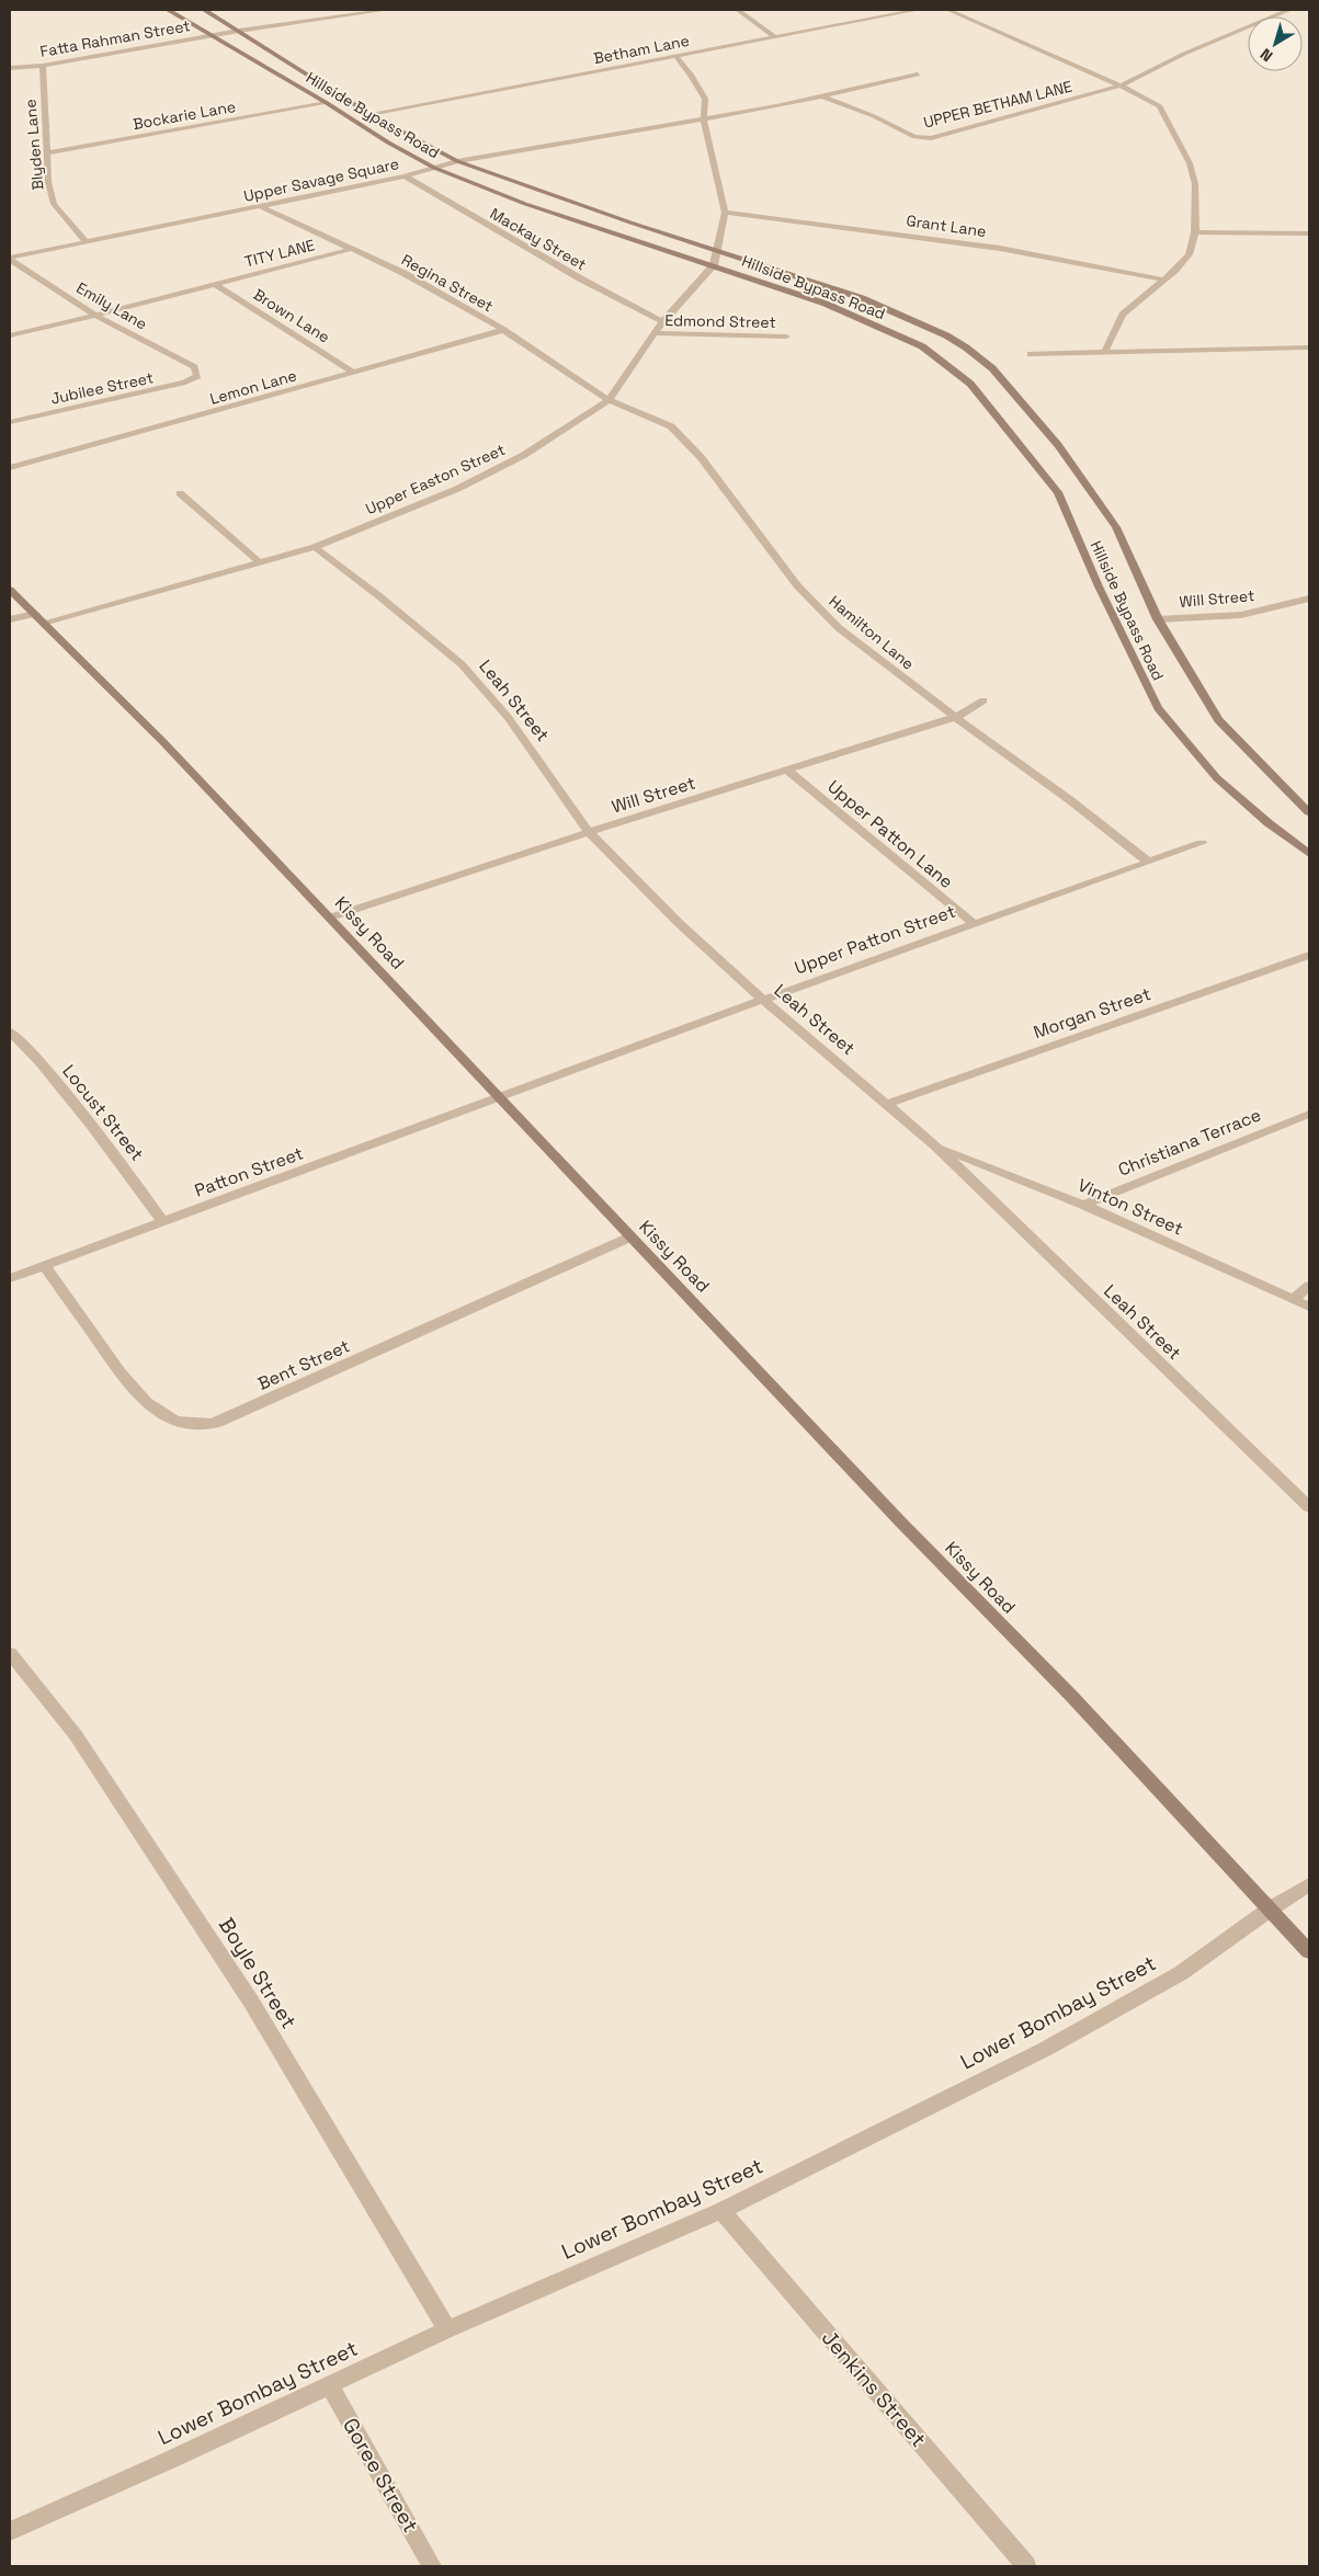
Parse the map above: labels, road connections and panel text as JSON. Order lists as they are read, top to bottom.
{
  "streets": {
    "street": [
      "Fatta Rahman Street",
      "Betham Lane",
      "UPPER BETHAM LANE",
      "Bockarie Lane",
      "Hillside Bypass Road",
      "Blyden Lane",
      "Upper Savage Square",
      "Grant Lane",
      "Mackay Street",
      "TITY LANE",
      "Regina Street",
      "Emily Lane",
      "Brown Lane",
      "Edmond Street",
      "Lemon Lane",
      "Jubilee Street",
      "Upper Easton Street",
      "Will Street",
      "Hamilton Lane",
      "Leah Street",
      "Upper Patton Lane",
      "Kissy Road",
      "Upper Patton Street",
      "Morgan Street",
      "Locust Street",
      "Christiana Terrace",
      "Patton Street",
      "Vinton Street",
      "Bent Street",
      "Boyle Street",
      "Lower Bombay Street",
      "Jenkins Street",
      "Goree Street"
    ]
  },
  "crossings": [
    ["Fatta Rahman Street", "Hillside Bypass Road"],
    ["Fatta Rahman Street", "Blyden Lane"],
    ["Betham Lane", "Hillside Bypass Road"],
    ["UPPER BETHAM LANE", "Upper Savage Square"],
    ["Bockarie Lane", "Hillside Bypass Road"],
    ["Bockarie Lane", "Blyden Lane"],
    ["Hillside Bypass Road", "Upper Savage Square"],
    ["Hillside Bypass Road", "Upper Easton Street"],
    ["Hillside Bypass Road", "Will Street"],
    ["Blyden Lane", "Upper Savage Square"],
    ["Upper Savage Square", "Mackay Street"],
    ["Upper Savage Square", "Regina Street"],
    ["Upper Savage Square", "Emily Lane"],
    ["Mackay Street", "Upper Easton Street"],
    ["TITY LANE", "Regina Street"],
    ["TITY LANE", "Emily Lane"],
    ["TITY LANE", "Brown Lane"],
    ["Regina Street", "Lemon Lane"],
    ["Regina Street", "Upper Easton Street"],
    ["Regina Street", "Hamilton Lane"],
    ["Emily Lane", "Jubilee Street"],
    ["Brown Lane", "Lemon Lane"],
    ["Edmond Street", "Upper Easton Street"],
    ["Upper Easton Street", "Hamilton Lane"],
    ["Upper Easton Street", "Leah Street"],
    ["Upper Easton Street", "Kissy Road"],
    ["Will Street", "Hamilton Lane"],
    ["Will Street", "Leah Street"],
    ["Will Street", "Upper Patton Lane"],
    ["Will Street", "Kissy Road"],
    ["Hamilton Lane", "Upper Patton Street"],
    ["Leah Street", "Upper Patton Street"],
    ["Leah Street", "Morgan Street"],
    ["Leah Street", "Vinton Street"],
    ["Upper Patton Lane", "Upper Patton Street"],
    ["Kissy Road", "Upper Patton Street"],
    ["Kissy Road", "Patton Street"],
    ["Kissy Road", "Bent Street"],
    ["Kissy Road", "Lower Bombay Street"],
    ["Upper Patton Street", "Patton Street"],
    ["Locust Street", "Patton Street"],
    ["Christiana Terrace", "Vinton Street"],
    ["Patton Street", "Bent Street"],
    ["Boyle Street", "Lower Bombay Street"],
    ["Lower Bombay Street", "Jenkins Street"],
    ["Lower Bombay Street", "Goree Street"]
  ],
  "north": "bottom left"
}
